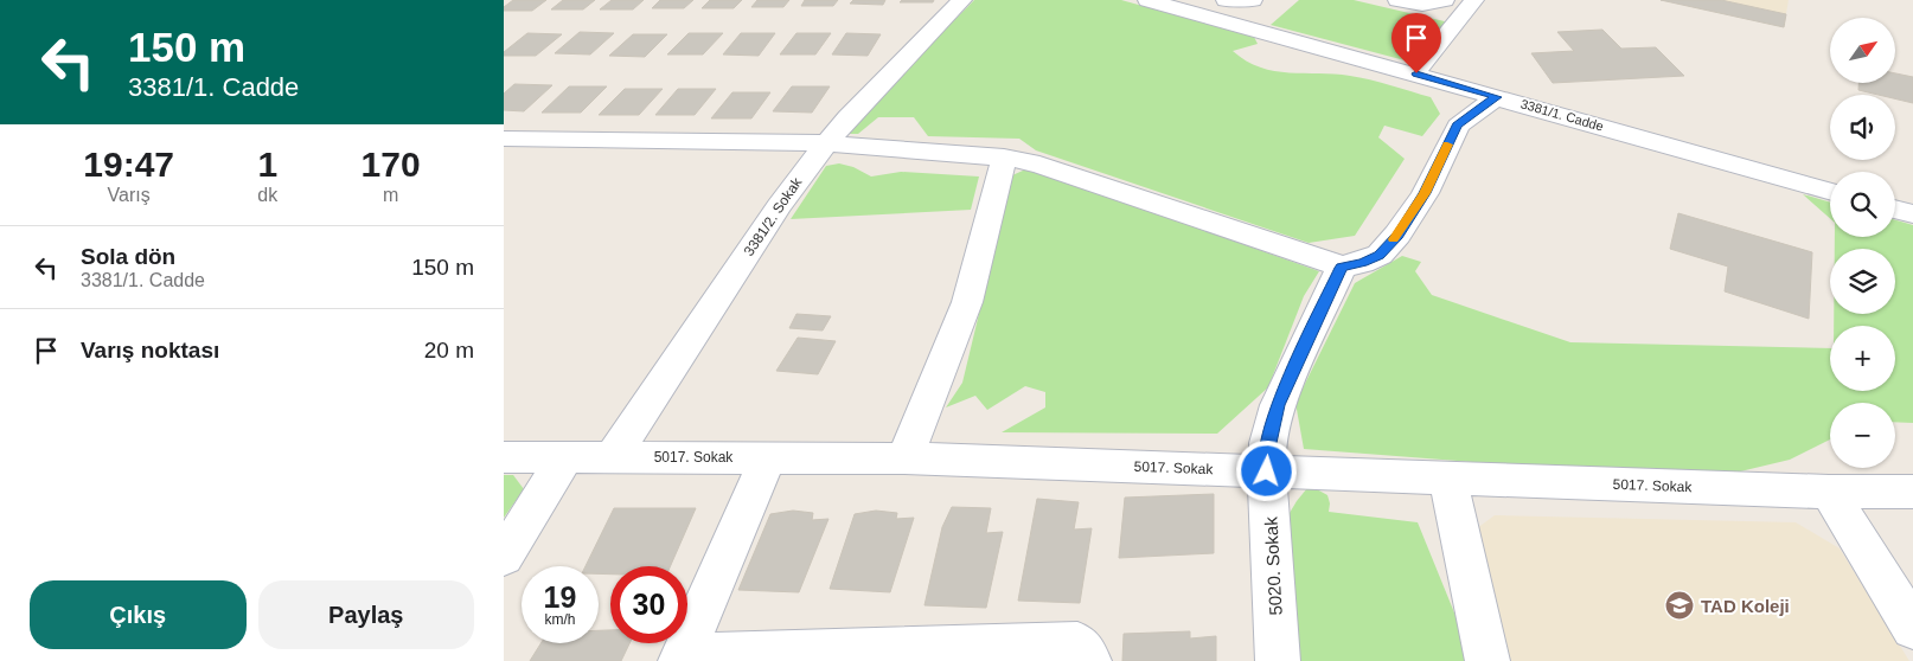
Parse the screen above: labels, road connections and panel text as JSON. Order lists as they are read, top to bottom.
{
  "streets": {
    "street": [
      "3381/1. Cadde",
      "3381/2. Sokak",
      "5017. Sokak",
      "5020. Sokak"
    ]
  },
  "crossings": [
    ["3381/2. Sokak", "5017. Sokak"],
    ["5017. Sokak", "5020. Sokak"]
  ],
  "places": {
    "school or university": ["TAD Koleji"]
  },
  "north": "top right",
  "page": {
    "turn": ["150 m", "3381/1. Cadde"],
    "map_buttons": ["+", "−"],
    "eta": [
      "19:47",
      "Varış",
      "1",
      "dk",
      "170",
      "m"
    ],
    "list": [
      {
        "name": "Sola dön",
        "note": "3381/1. Cadde",
        "value": "150 m"
      },
      {
        "name": "Varış noktası",
        "value": "20 m"
      }
    ],
    "speed": "19 km/h",
    "limit": "30",
    "buttons": ["Çıkış", "Paylaş"]
  }
}
